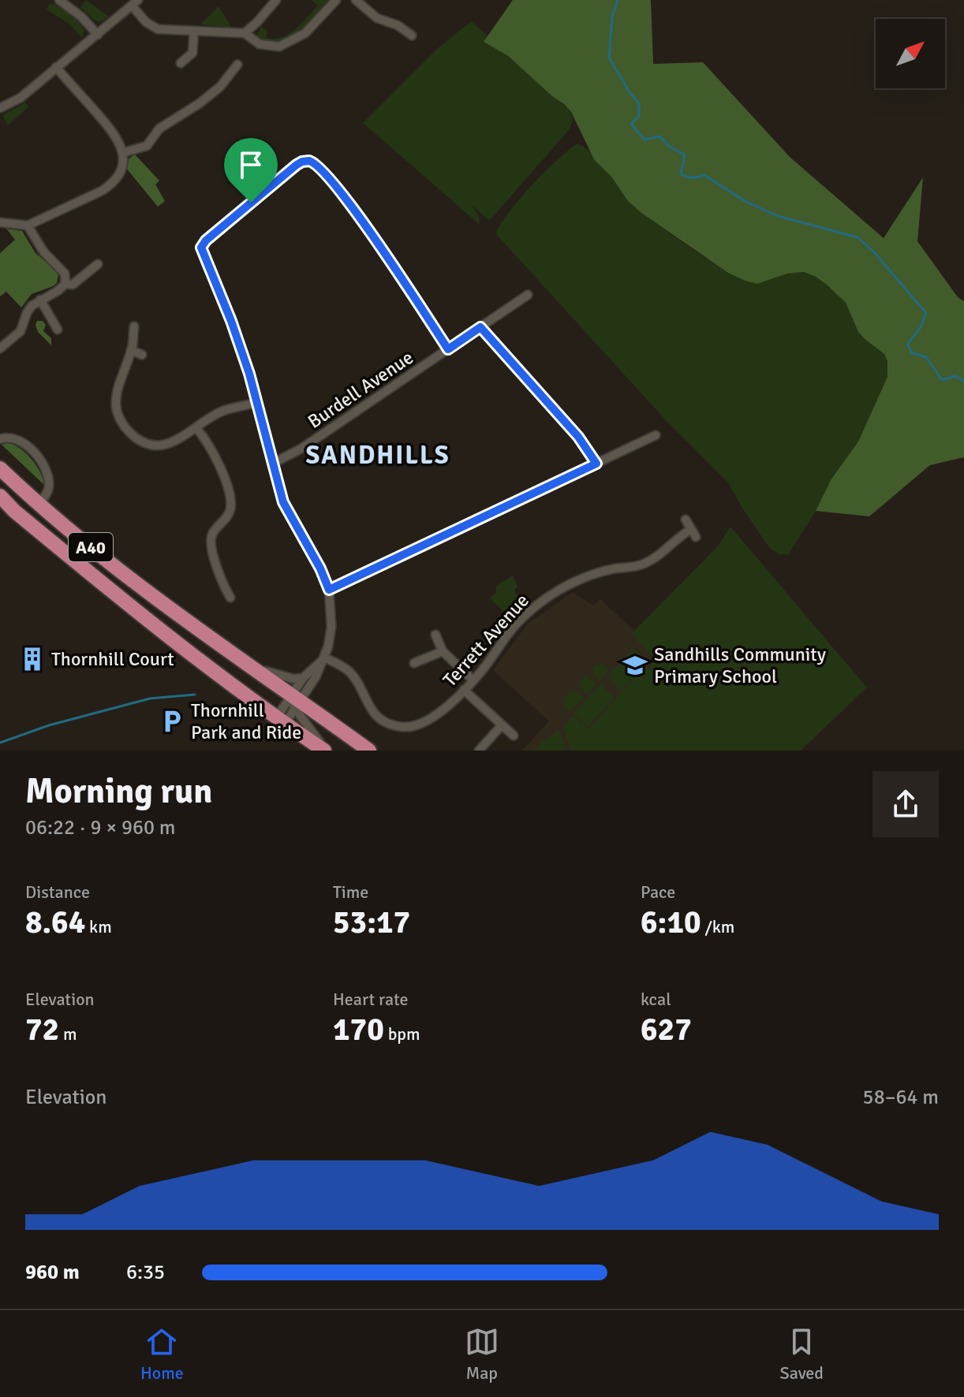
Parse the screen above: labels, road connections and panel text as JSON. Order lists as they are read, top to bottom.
{
  "streets": {
    "highway": ["A40"],
    "street": ["Burdell Avenue", "Terrett Avenue"]
  },
  "districts": ["SANDHILLS"],
  "places": {
    "building": ["Thornhill Court"],
    "school or university": ["Sandhills Community Primary School"],
    "parking": ["Thornhill Park and Ride"]
  },
  "north": "top right",
  "page": {
    "heading": ["Morning run", "06:22 · 9 × 960 m"],
    "stats": [
      ["Distance", "8.64 km"],
      ["Time", "53:17"],
      ["Pace", "6:10 /km"],
      ["Elevation", "72 m"],
      ["Heart rate", "170 bpm"],
      ["kcal", "627"]
    ],
    "chart": ["Elevation", "58–64 m"],
    "list": [
      {
        "name": "960 m",
        "note": "6:35"
      }
    ],
    "tabs": ["Home", "Map", "Saved"]
  }
}
